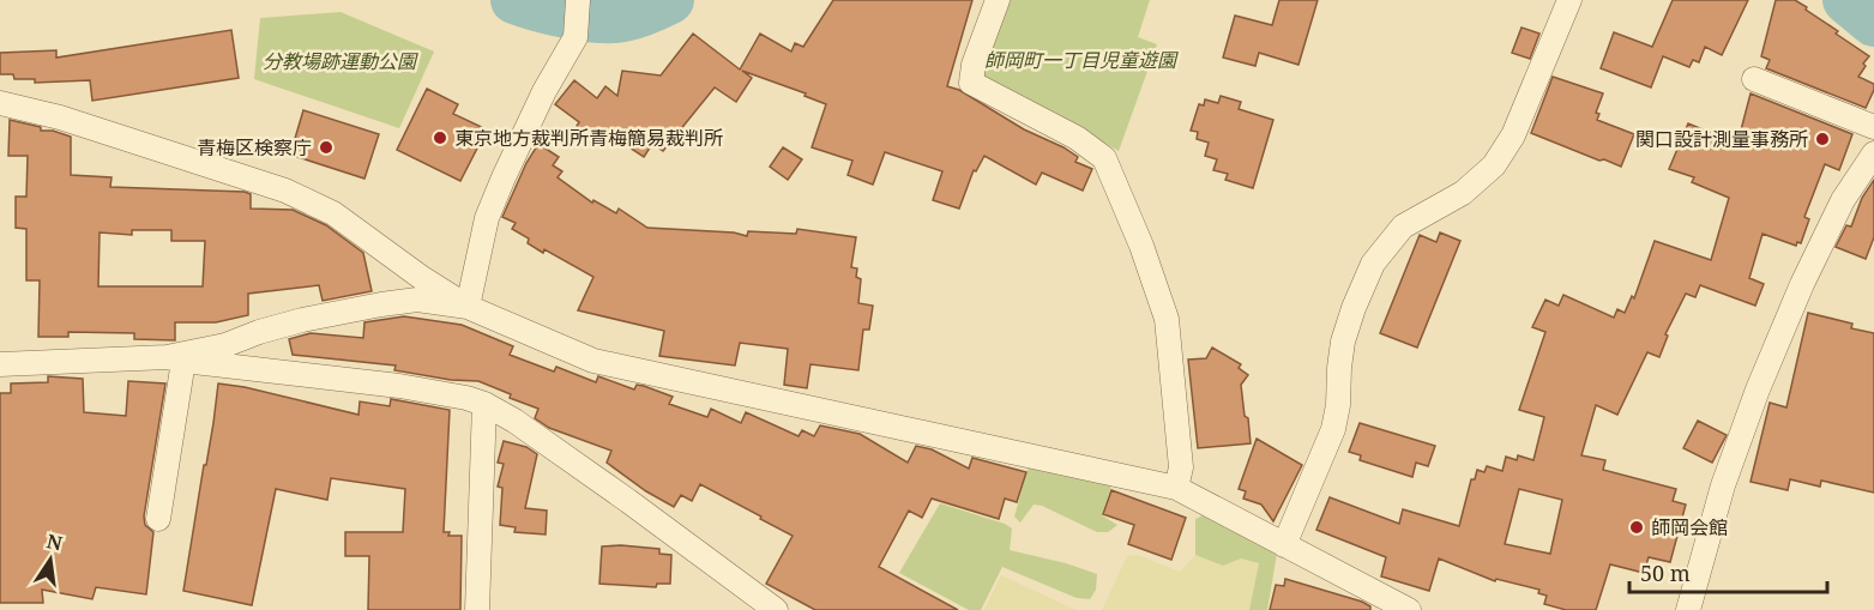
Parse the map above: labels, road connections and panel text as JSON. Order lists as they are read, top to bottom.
{
  "parks": ["師岡町一丁目児童遊園", "分教場跡運動公園"],
  "places": [
    "東京地方裁判所青梅簡易裁判所",
    "関口設計測量事務所",
    "青梅区検察庁",
    "師岡会館"
  ],
  "scale_bar": "50 m",
  "north": "top"
}
